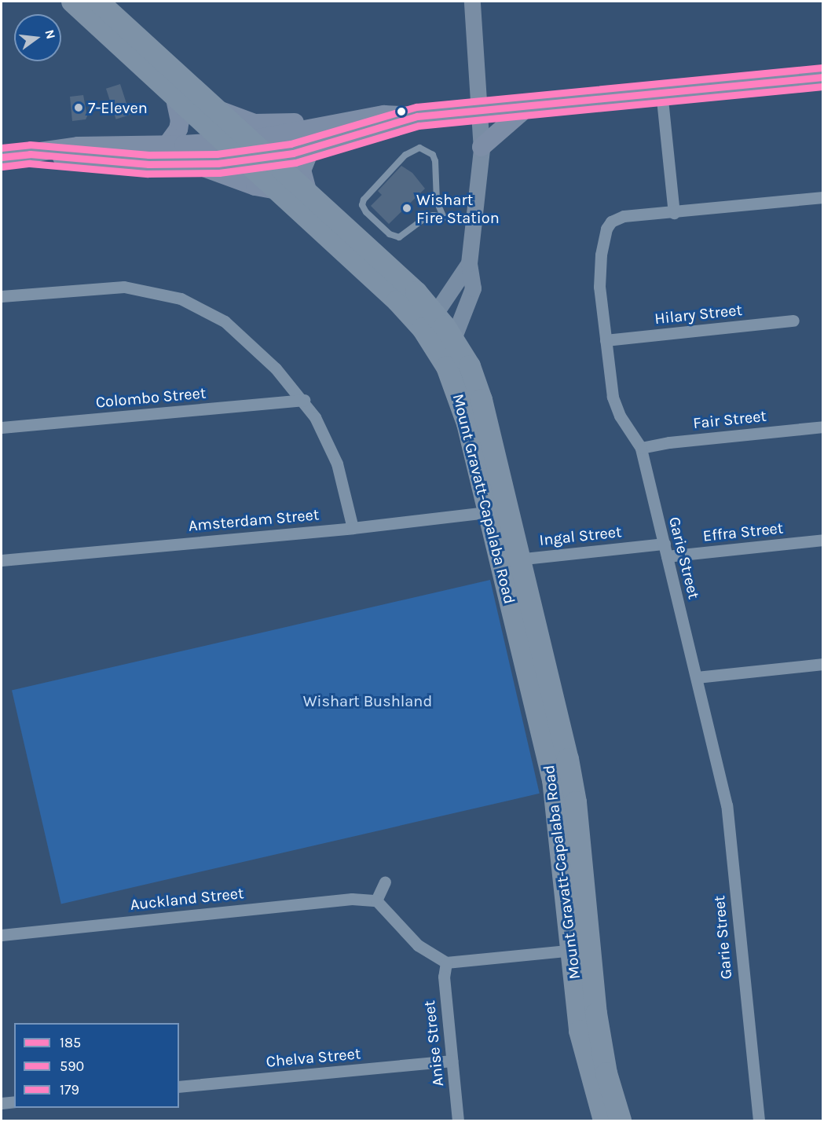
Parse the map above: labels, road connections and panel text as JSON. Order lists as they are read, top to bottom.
{
  "streets": {
    "highway": ["Mount Gravatt-Capalaba Road"],
    "street": [
      "Hilary Street",
      "Colombo Street",
      "Fair Street",
      "Amsterdam Street",
      "Effra Street",
      "Ingal Street",
      "Garie Street",
      "Auckland Street",
      "Anise Street",
      "Chelva Street"
    ]
  },
  "crossings": [
    ["Hilary Street", "Garie Street"],
    ["Fair Street", "Garie Street"],
    ["Mount Gravatt-Capalaba Road", "Amsterdam Street"],
    ["Mount Gravatt-Capalaba Road", "Ingal Street"],
    ["Effra Street", "Garie Street"],
    ["Ingal Street", "Garie Street"],
    ["Anise Street", "Chelva Street"]
  ],
  "parks": ["Wishart Bushland"],
  "places": ["7-Eleven", "Wishart Fire Station"],
  "lines": ["transit line 179", "transit line 185", "transit line 590"],
  "legend": ["185", "590", "179"],
  "north": "right"
}
